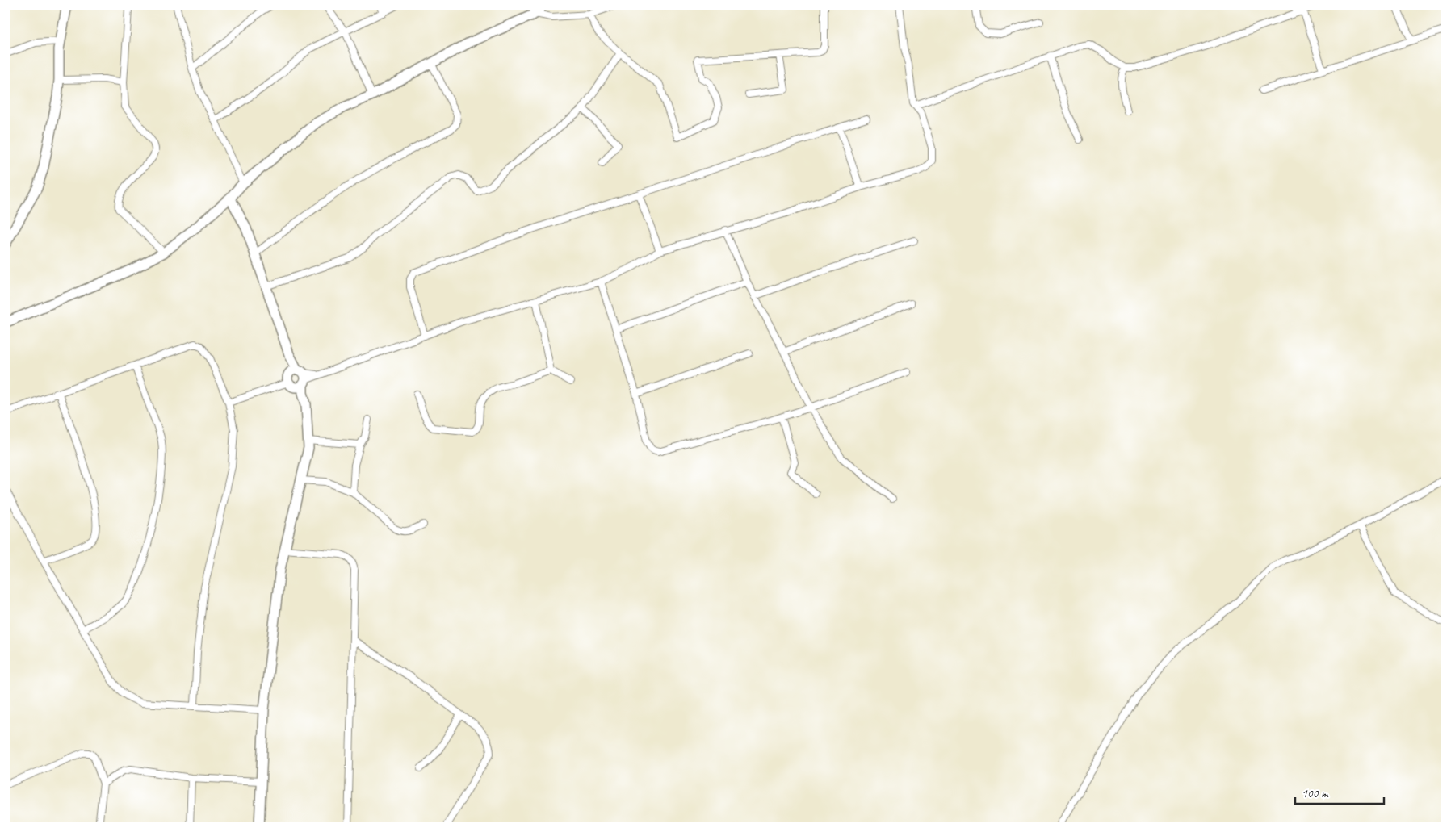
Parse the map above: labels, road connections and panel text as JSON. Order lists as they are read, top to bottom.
{
  "scale_bar": "100 m"
}
